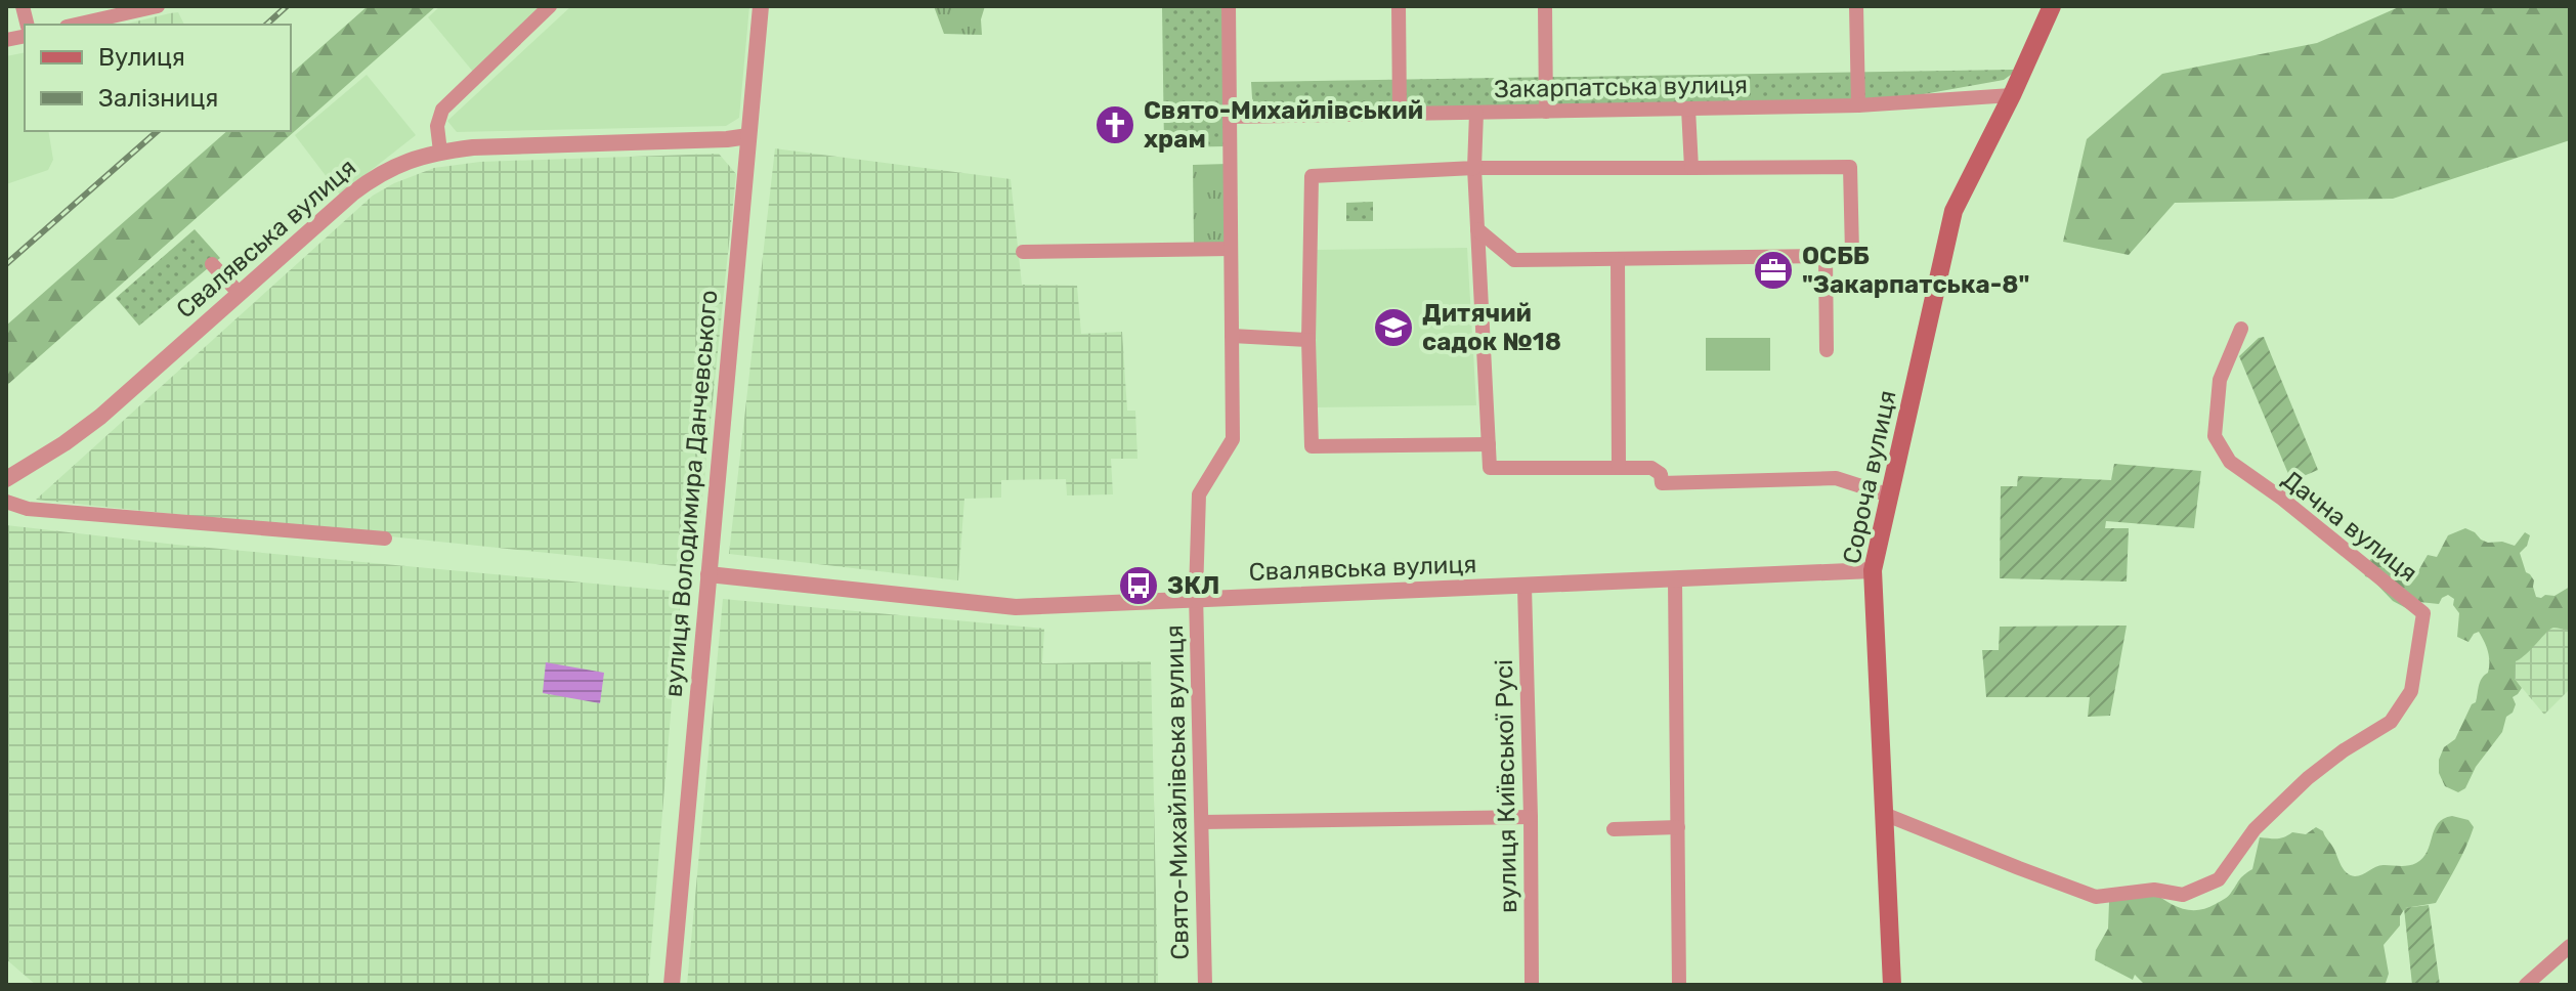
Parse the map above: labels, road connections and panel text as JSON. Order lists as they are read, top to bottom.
{
  "streets": {
    "main road": ["Сороча вулиця"],
    "street": [
      "Закарпатська вулиця",
      "Свалявська вулиця",
      "вулиця Володимира Данчевського",
      "Дачна вулиця",
      "вулиця Київської Русі",
      "Свято-Михайлівська вулиця"
    ]
  },
  "crossings": [
    ["Закарпатська вулиця", "Сороча вулиця"],
    ["Закарпатська вулиця", "Свято-Михайлівська вулиця"],
    ["Свалявська вулиця", "Сороча вулиця"],
    ["Свалявська вулиця", "вулиця Володимира Данчевського"],
    ["Свалявська вулиця", "вулиця Київської Русі"],
    ["Свалявська вулиця", "Свято-Михайлівська вулиця"],
    ["Сороча вулиця", "Дачна вулиця"]
  ],
  "places": {
    "church": ["Свято-Михайлівський храм"],
    "office": ["ОСББ \"Закарпатська-8\""],
    "school or university": ["Дитячий садок №18"],
    "bus stop": ["ЗКЛ"]
  },
  "legend": ["Вулиця", "Залізниця"]
}
